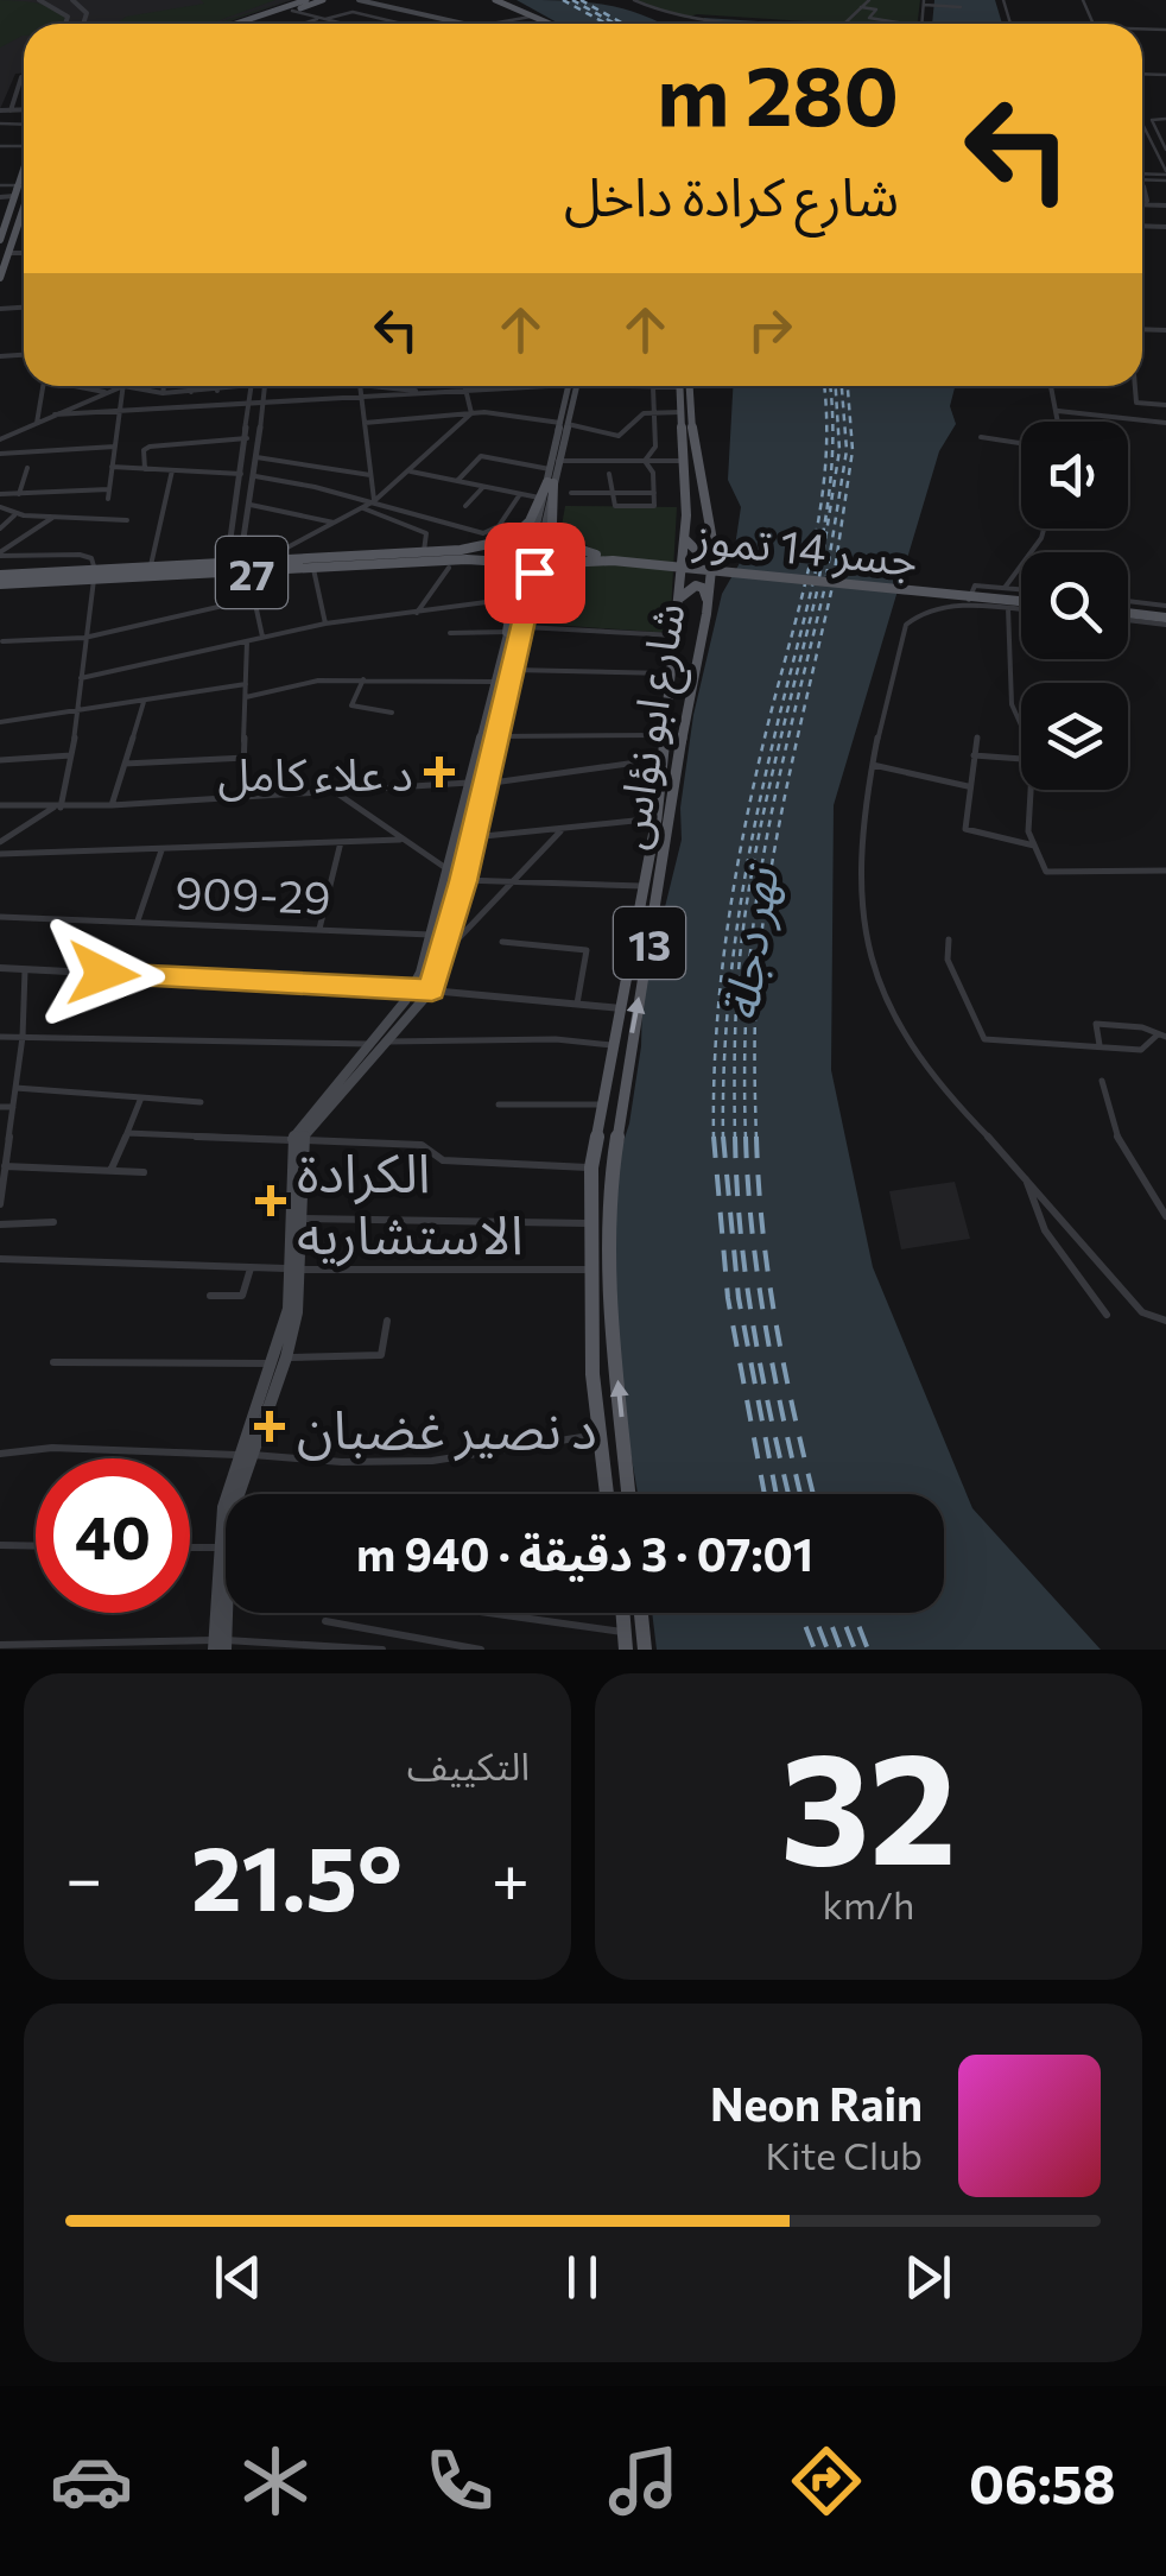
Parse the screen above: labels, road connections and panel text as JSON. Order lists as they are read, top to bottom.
{
  "streets": {
    "main road": [
      "جسر 14 تموز",
      "27",
      "شارع ابو نؤاس",
      "13"
    ],
    "street": ["909-29"]
  },
  "crossings": [
    ["جسر 14 تموز", "27"]
  ],
  "water": ["نهر دجلة"],
  "places": {
    "health": ["د علاء كامل", "الكرادة الاستشاريه", "د نصير غضبان"]
  },
  "page": {
    "turn": ["280 m", "شارع كرادة داخل"],
    "limit": "40",
    "trip": "07:01 · 3 دقيقة · 940 m",
    "tile": [
      ["32", "km/h"],
      "التكييف"
    ],
    "heat": ["−", "21.5°", "+"],
    "song": ["Neon Rain", "Kite Club"],
    "tabs": "06:58"
  }
}
